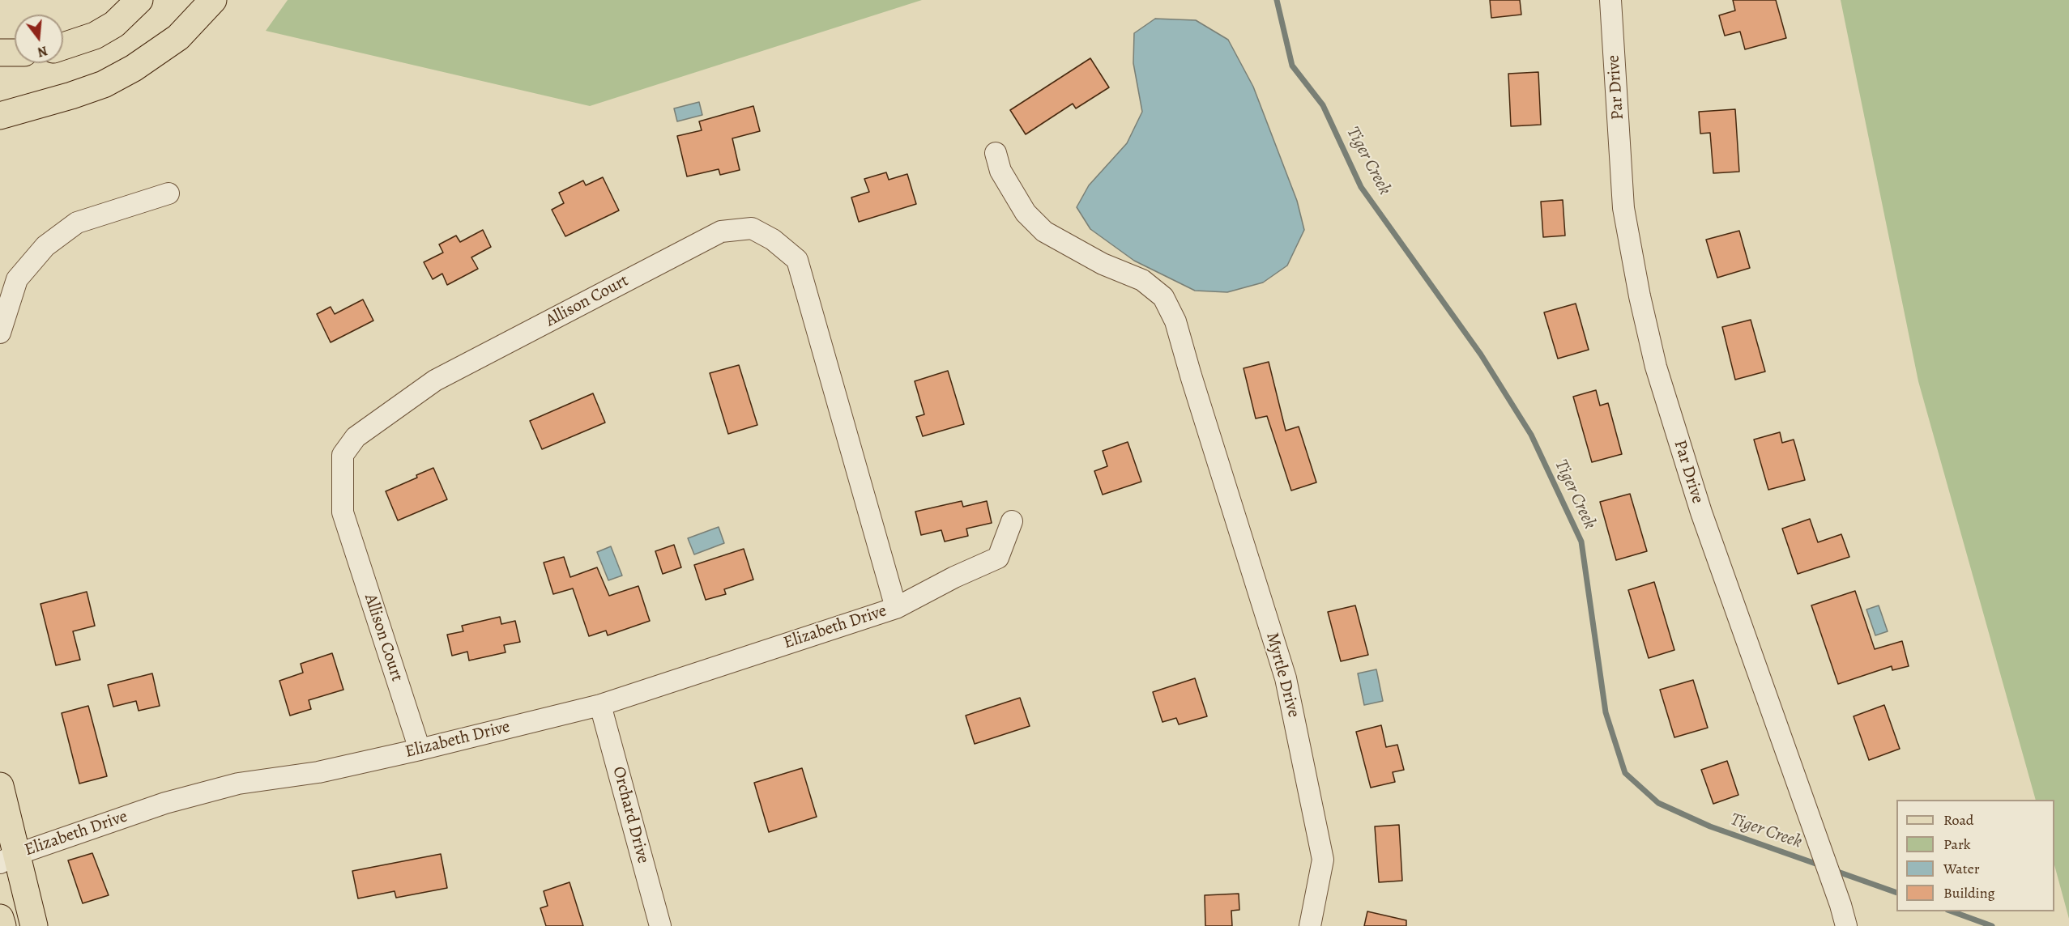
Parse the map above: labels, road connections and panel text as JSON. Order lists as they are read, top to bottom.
{
  "streets": {
    "street": [
      "Par Drive",
      "Allison Court",
      "Elizabeth Drive",
      "Myrtle Drive",
      "Orchard Drive"
    ]
  },
  "crossings": [
    ["Allison Court", "Elizabeth Drive"],
    ["Elizabeth Drive", "Orchard Drive"]
  ],
  "water": ["Tiger Creek"],
  "legend": [
    "Road",
    "Park",
    "Water",
    "Building"
  ],
  "north": "bottom"
}
